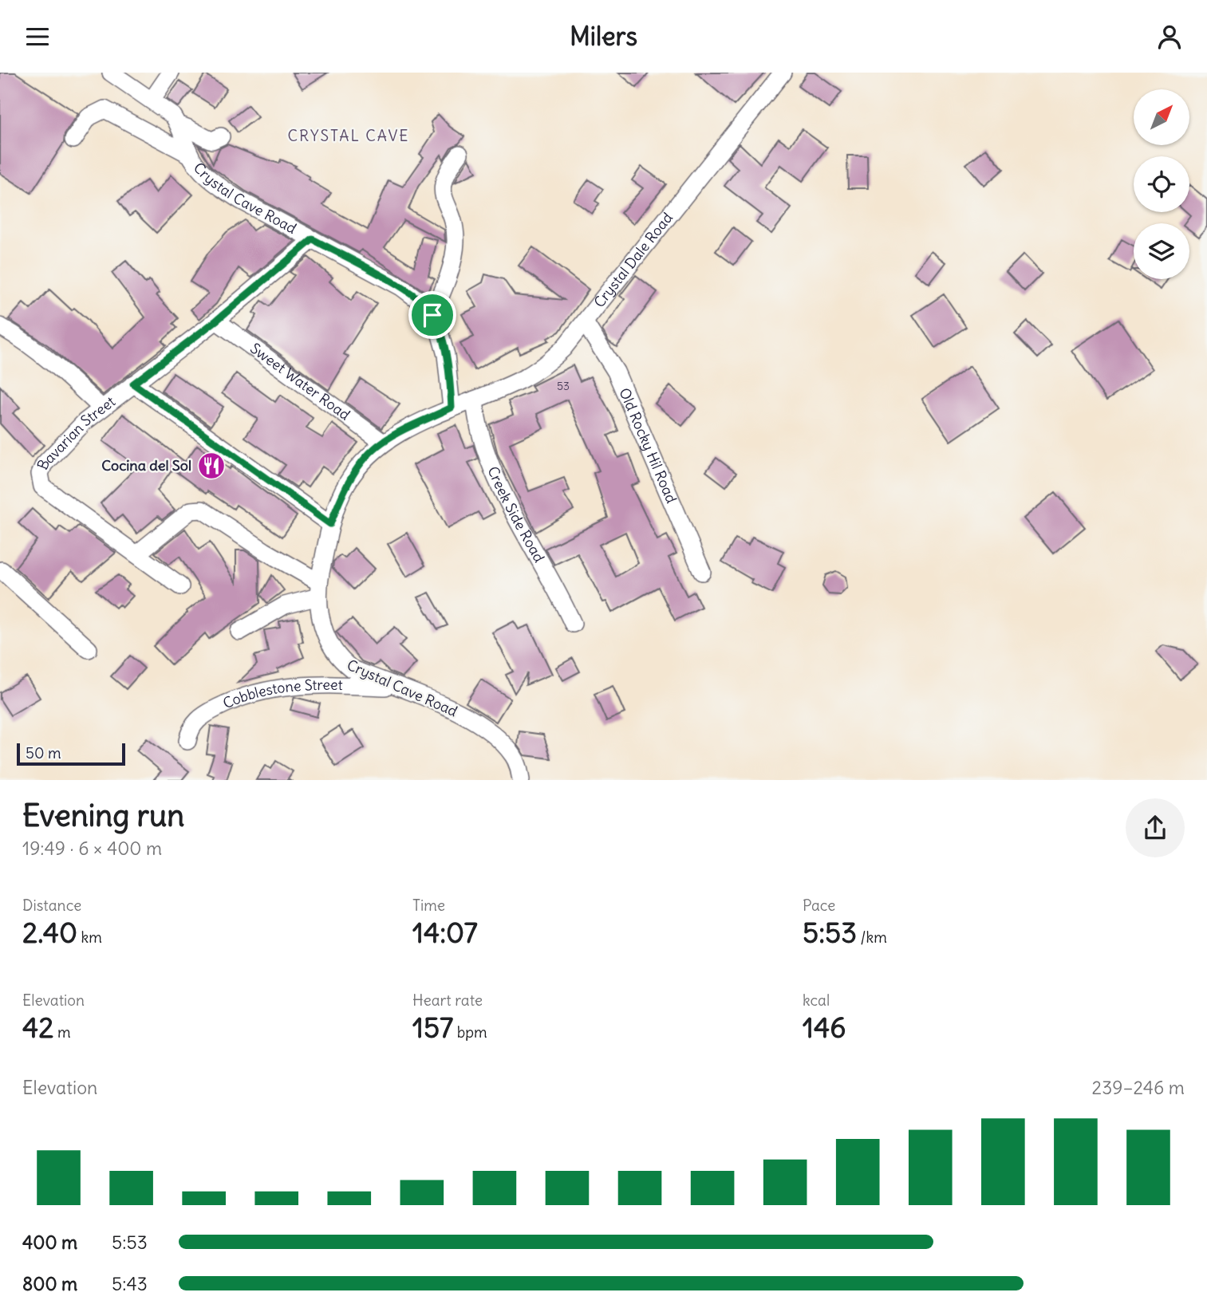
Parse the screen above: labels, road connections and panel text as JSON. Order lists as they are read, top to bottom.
{
  "streets": {
    "street": [
      "Crystal Cave Road",
      "Crystal Dale Road",
      "Sweet Water Road",
      "Bavarian Street",
      "Old Rocky Hil Road",
      "Creek Side Road",
      "Cobblestone Street"
    ]
  },
  "crossings": [
    ["Crystal Cave Road", "Crystal Dale Road"],
    ["Crystal Cave Road", "Sweet Water Road"],
    ["Crystal Cave Road", "Bavarian Street"],
    ["Crystal Cave Road", "Cobblestone Street"],
    ["Crystal Dale Road", "Old Rocky Hil Road"],
    ["Crystal Dale Road", "Creek Side Road"],
    ["Sweet Water Road", "Bavarian Street"]
  ],
  "districts": ["CRYSTAL CAVE"],
  "places": {
    "restaurant": ["Cocina del Sol"]
  },
  "house_numbers": ["53"],
  "scale_bar": "50 m",
  "north": "top right",
  "page": {
    "header": "Milers",
    "scale": "50 m",
    "heading": ["Evening run", "19:49 · 6 × 400 m"],
    "stats": [
      ["Distance", "2.40 km"],
      ["Time", "14:07"],
      ["Pace", "5:53 /km"],
      ["Elevation", "42 m"],
      ["Heart rate", "157 bpm"],
      ["kcal", "146"]
    ],
    "chart": ["Elevation", "239–246 m"],
    "list": [
      {
        "name": "400 m",
        "note": "5:53"
      },
      {
        "name": "800 m",
        "note": "5:43"
      }
    ]
  }
}
